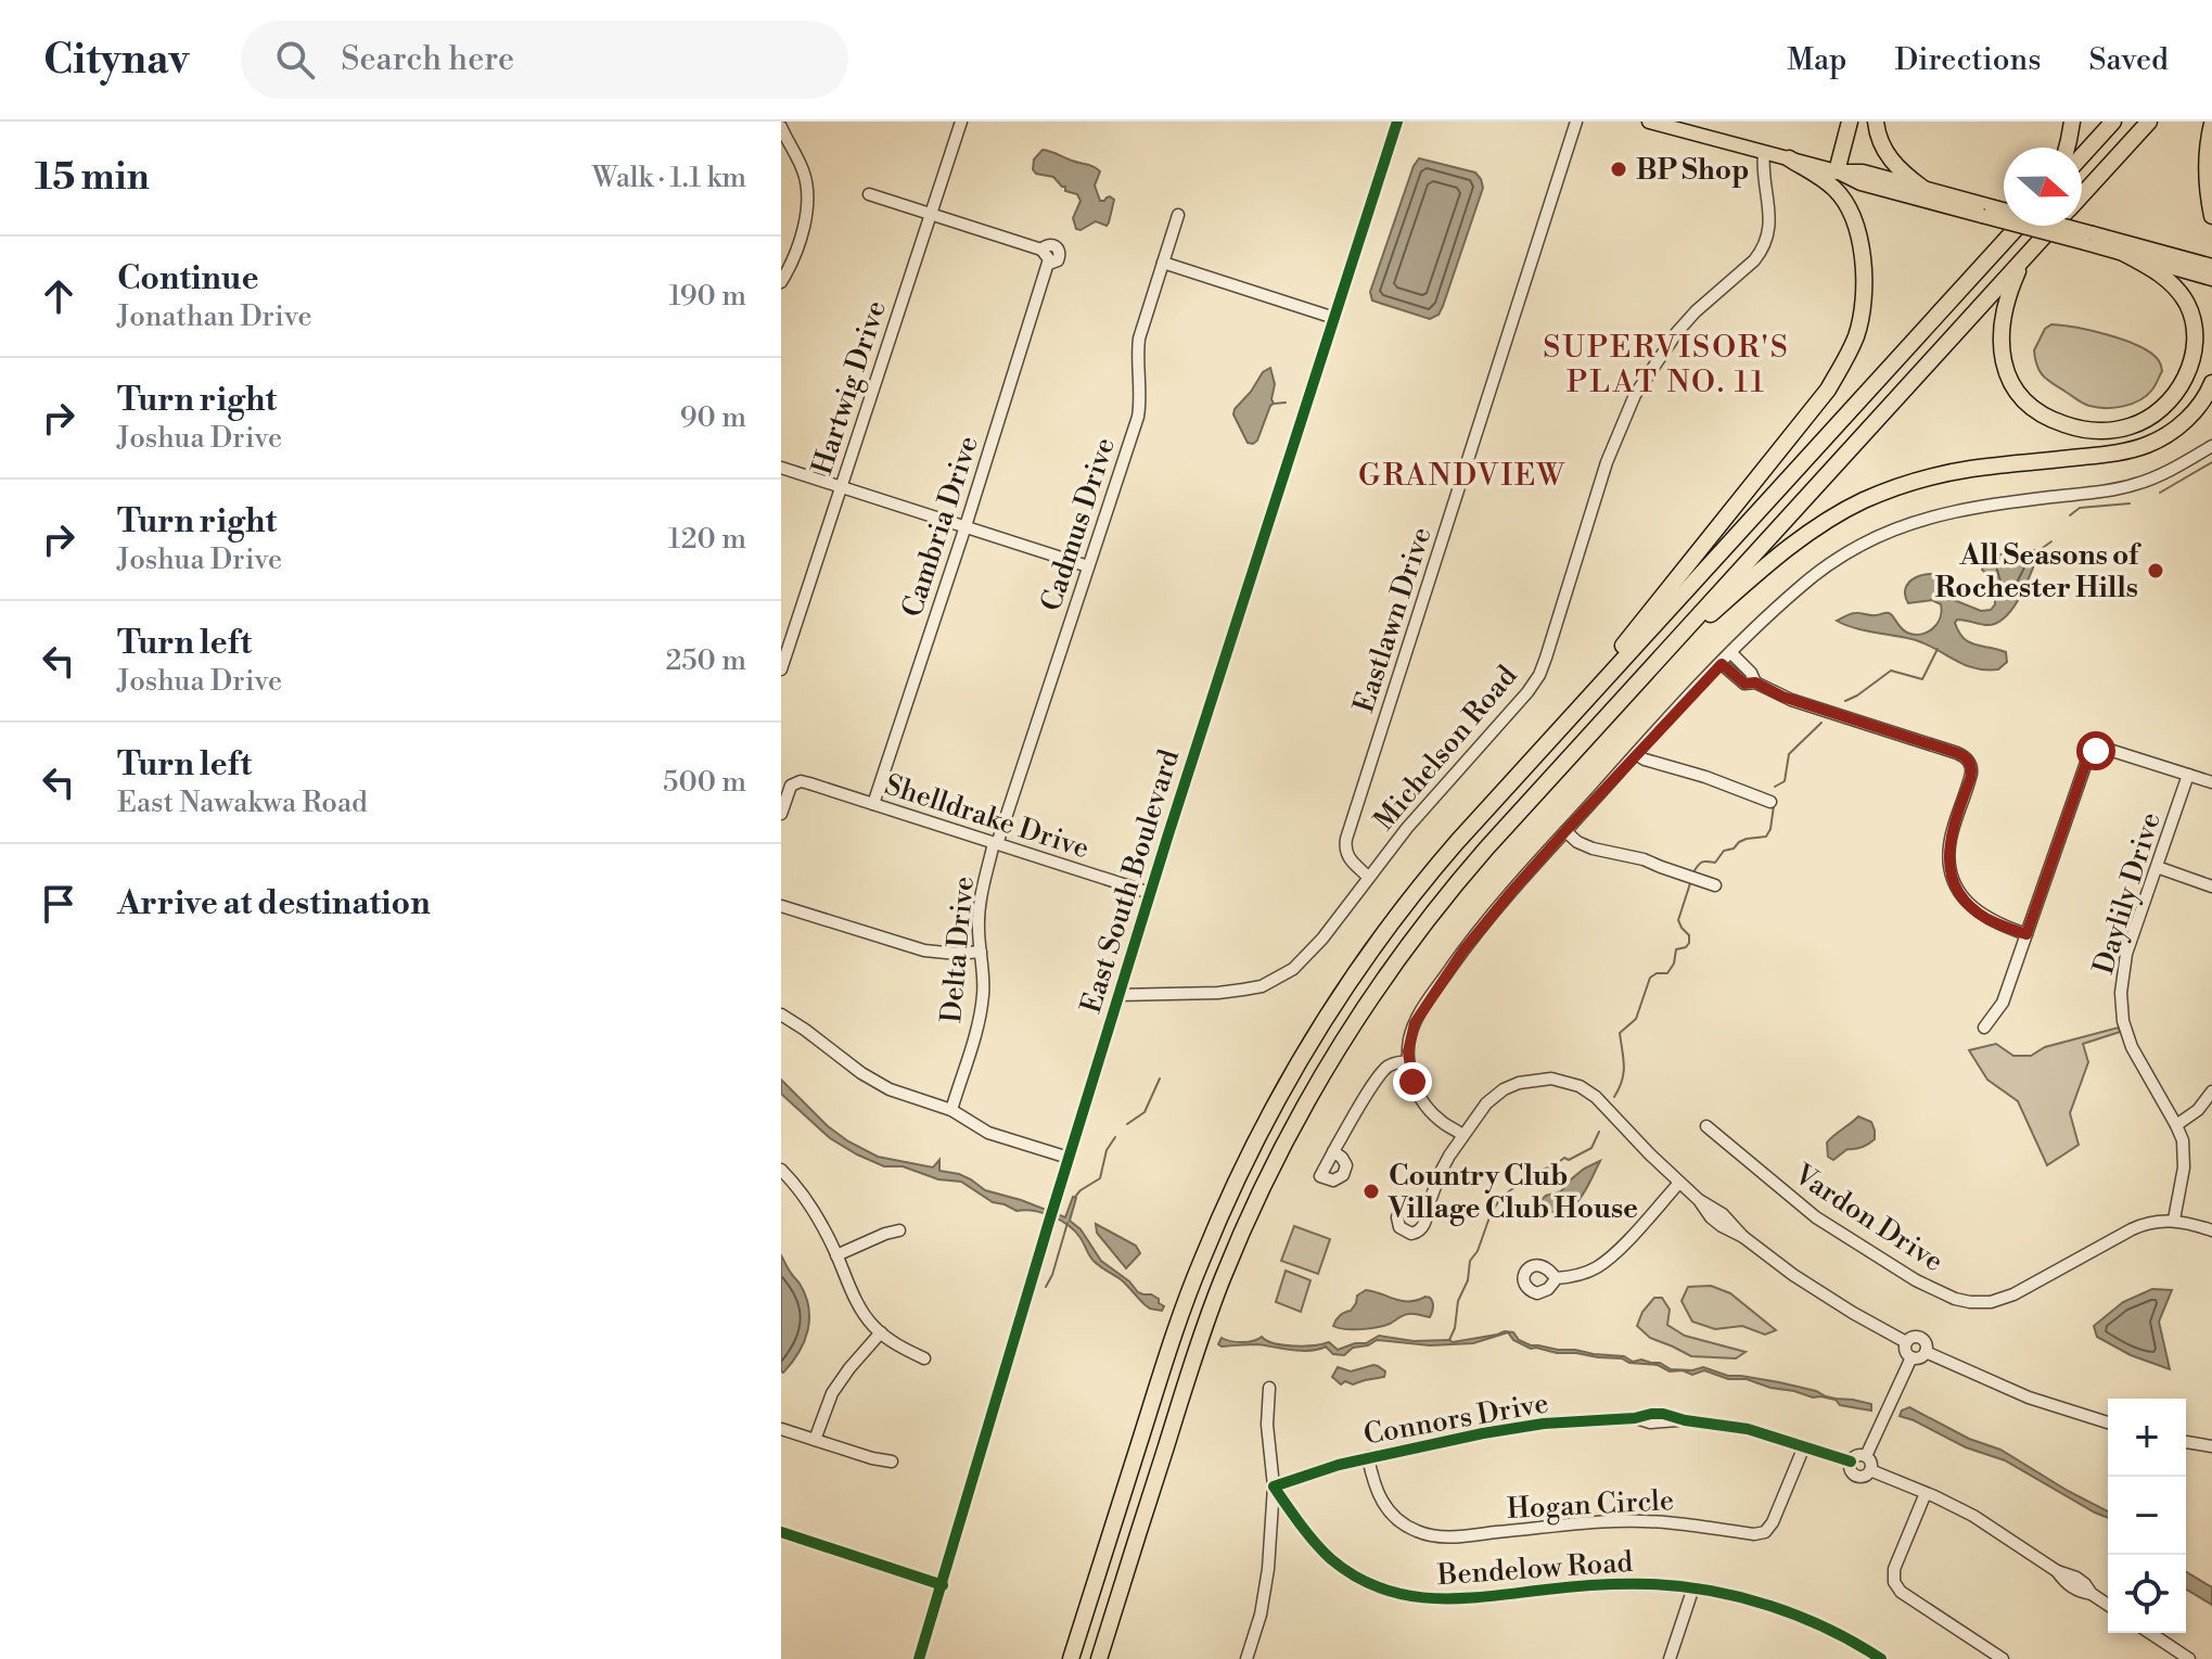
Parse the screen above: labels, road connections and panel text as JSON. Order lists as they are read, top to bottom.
{
  "streets": {
    "street": [
      "Hartwig Drive",
      "Cadmus Drive",
      "Cambria Drive",
      "Eastlawn Drive",
      "Michelson Road",
      "Shelldrake Drive",
      "East South Boulevard",
      "Daylily Drive",
      "Delta Drive",
      "Vardon Drive",
      "Connors Drive",
      "Hogan Circle",
      "Bendelow Road"
    ]
  },
  "crossings": [
    ["Hartwig Drive", "Cambria Drive"],
    ["Cadmus Drive", "Shelldrake Drive"],
    ["Cadmus Drive", "Delta Drive"],
    ["Cambria Drive", "Shelldrake Drive"],
    ["Eastlawn Drive", "Michelson Road"],
    ["Michelson Road", "East South Boulevard"],
    ["Shelldrake Drive", "East South Boulevard"],
    ["Shelldrake Drive", "Delta Drive"],
    ["Daylily Drive", "Vardon Drive"],
    ["Connors Drive", "Hogan Circle"],
    ["Connors Drive", "Bendelow Road"]
  ],
  "districts": ["SUPERVISOR'S PLAT NO. 11", "GRANDVIEW"],
  "places": ["BP Shop", "All Seasons of Rochester Hills", "Country Club Village Club House"],
  "north": "right",
  "page": {
    "header": "Citynav",
    "search": "Search here",
    "nav": ["Map", "Directions", "Saved"],
    "heading": ["15 min", "Walk · 1.1 km"],
    "list": [
      ["Continue", "Jonathan Drive", "190 m"],
      ["Turn right", "Joshua Drive", "90 m"],
      ["Turn right", "Joshua Drive", "120 m"],
      ["Turn left", "Joshua Drive", "250 m"],
      ["Turn left", "East Nawakwa Road", "500 m"],
      "Arrive at destination"
    ],
    "map_buttons": ["+", "−"]
  }
}
